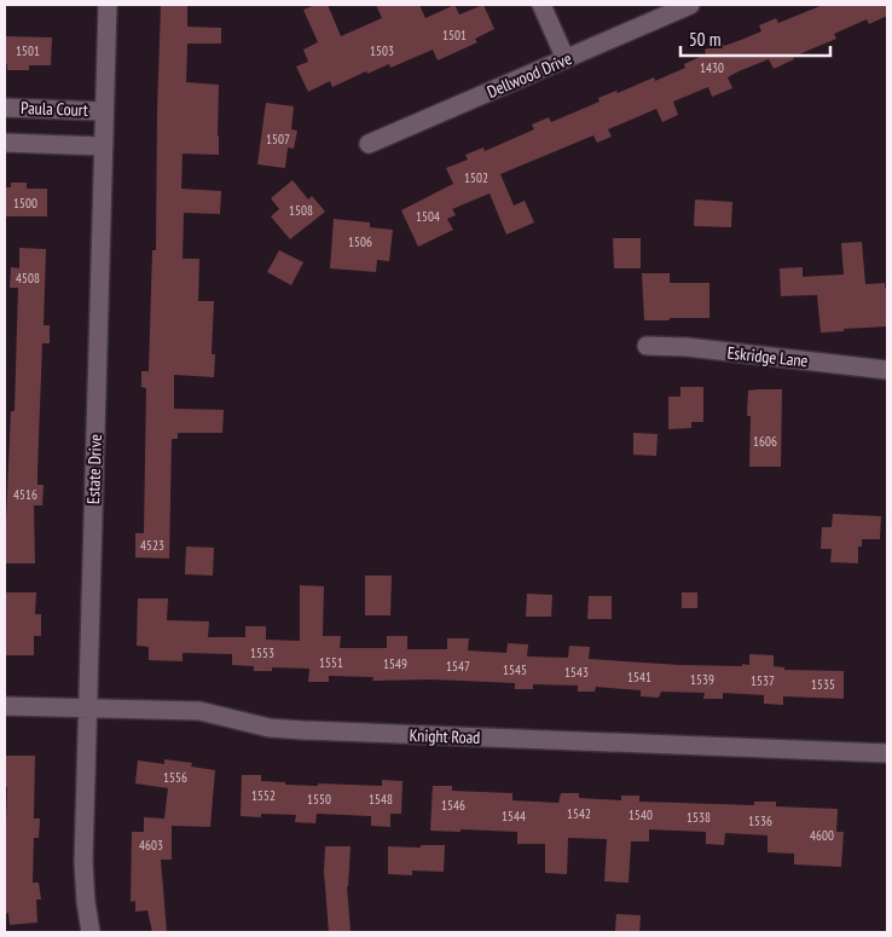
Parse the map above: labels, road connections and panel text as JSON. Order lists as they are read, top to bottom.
{
  "streets": {
    "street": [
      "Dellwood Drive",
      "Paula Court",
      "Eskridge Lane",
      "Estate Drive",
      "Knight Road"
    ]
  },
  "crossings": [
    ["Paula Court", "Estate Drive"],
    ["Estate Drive", "Knight Road"]
  ],
  "house_numbers": [
    "1501",
    "1501",
    "1503",
    "1430",
    "1507",
    "1502",
    "1500",
    "1508",
    "1504",
    "1506",
    "4508",
    "1606",
    "4516",
    "4523",
    "1553",
    "1551",
    "1549",
    "1547",
    "1545",
    "1543",
    "1541",
    "1539",
    "1537",
    "1535",
    "1556",
    "1552",
    "1550",
    "1548",
    "1546",
    "1542",
    "1540",
    "1544",
    "1538",
    "1536",
    "4600",
    "4603"
  ],
  "scale_bar": "50 m"
}
